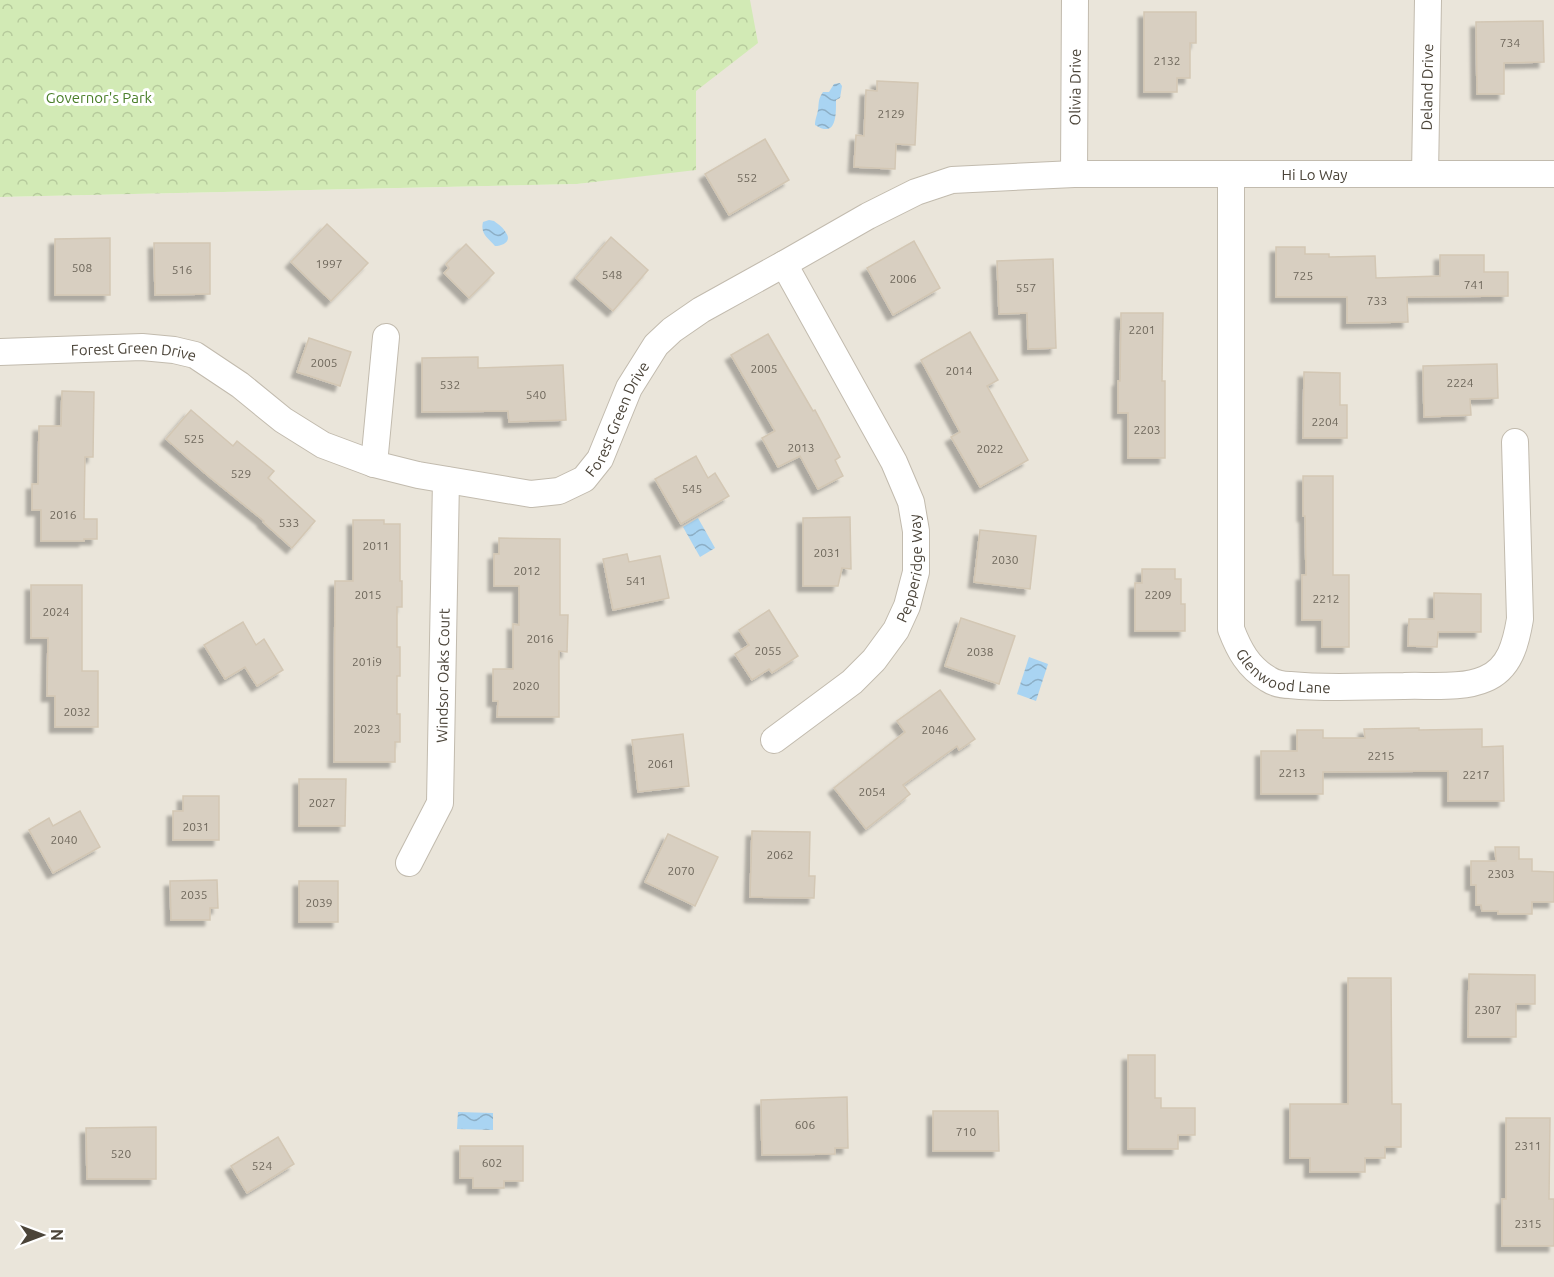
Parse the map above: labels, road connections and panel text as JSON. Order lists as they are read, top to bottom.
{
  "streets": {
    "street": [
      "Olivia Drive",
      "Deland Drive",
      "Hi Lo Way",
      "Forest Green Drive",
      "Pepperidge Way",
      "Glenwood Lane",
      "Windsor Oaks Court"
    ]
  },
  "crossings": [
    ["Olivia Drive", "Hi Lo Way"],
    ["Olivia Drive", "Forest Green Drive"],
    ["Deland Drive", "Hi Lo Way"],
    ["Hi Lo Way", "Forest Green Drive"],
    ["Hi Lo Way", "Glenwood Lane"],
    ["Forest Green Drive", "Pepperidge Way"],
    ["Forest Green Drive", "Windsor Oaks Court"]
  ],
  "parks": ["Governor's Park"],
  "house_numbers": [
    "734",
    "2132",
    "2129",
    "552",
    "1997",
    "508",
    "516",
    "548",
    "725",
    "2006",
    "741",
    "557",
    "733",
    "2201",
    "2005",
    "2005",
    "2014",
    "2224",
    "532",
    "540",
    "2204",
    "2203",
    "525",
    "2013",
    "2022",
    "529",
    "545",
    "2016",
    "533",
    "2011",
    "2031",
    "2030",
    "2012",
    "541",
    "2015",
    "2209",
    "2212",
    "2024",
    "2016",
    "2055",
    "2038",
    "201i9",
    "2020",
    "2032",
    "2023",
    "2046",
    "2215",
    "2061",
    "2213",
    "2217",
    "2054",
    "2027",
    "2031",
    "2040",
    "2062",
    "2070",
    "2303",
    "2035",
    "2039",
    "2307",
    "606",
    "710",
    "2311",
    "520",
    "602",
    "524",
    "2315"
  ],
  "north": "right"
}
